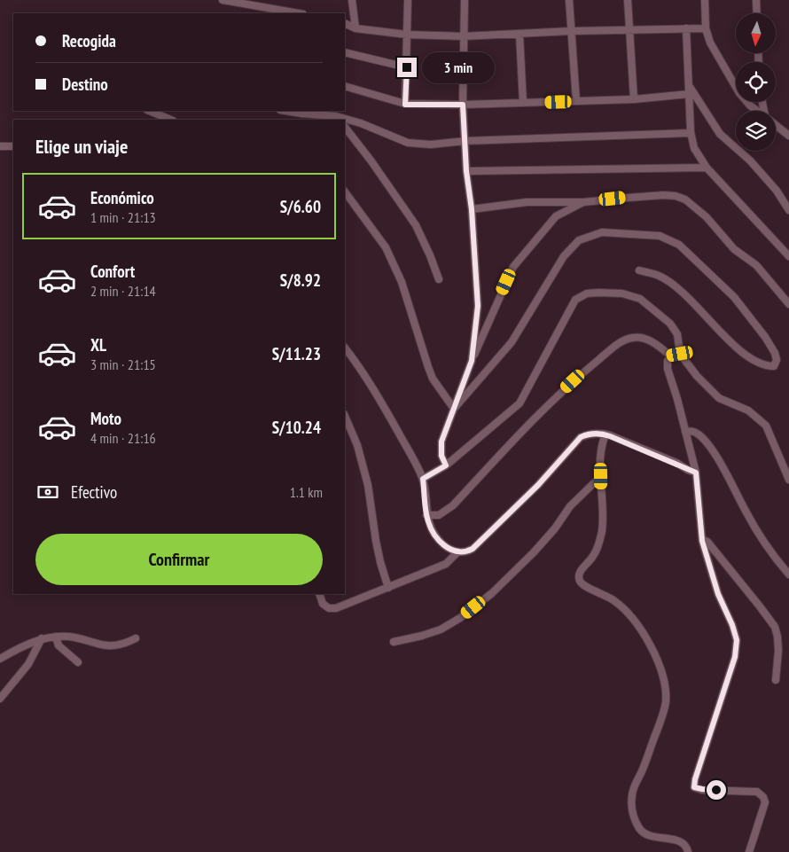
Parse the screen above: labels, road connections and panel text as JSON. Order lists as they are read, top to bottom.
{
  "north": "bottom",
  "page": {
    "banner": ["Recogida", "Destino"],
    "bubble": "3 min",
    "heading": "Elige un viaje",
    "list": [
      {
        "name": "Económico",
        "note": "1 min · 21:13",
        "value": "S/6.60"
      },
      {
        "name": "Confort",
        "note": "2 min · 21:14",
        "value": "S/8.92"
      },
      {
        "name": "XL",
        "note": "3 min · 21:15",
        "value": "S/11.23"
      },
      {
        "name": "Moto",
        "note": "4 min · 21:16",
        "value": "S/10.24"
      }
    ],
    "pay": ["Efectivo", "1.1 km"],
    "buttons": "Confirmar"
  }
}
